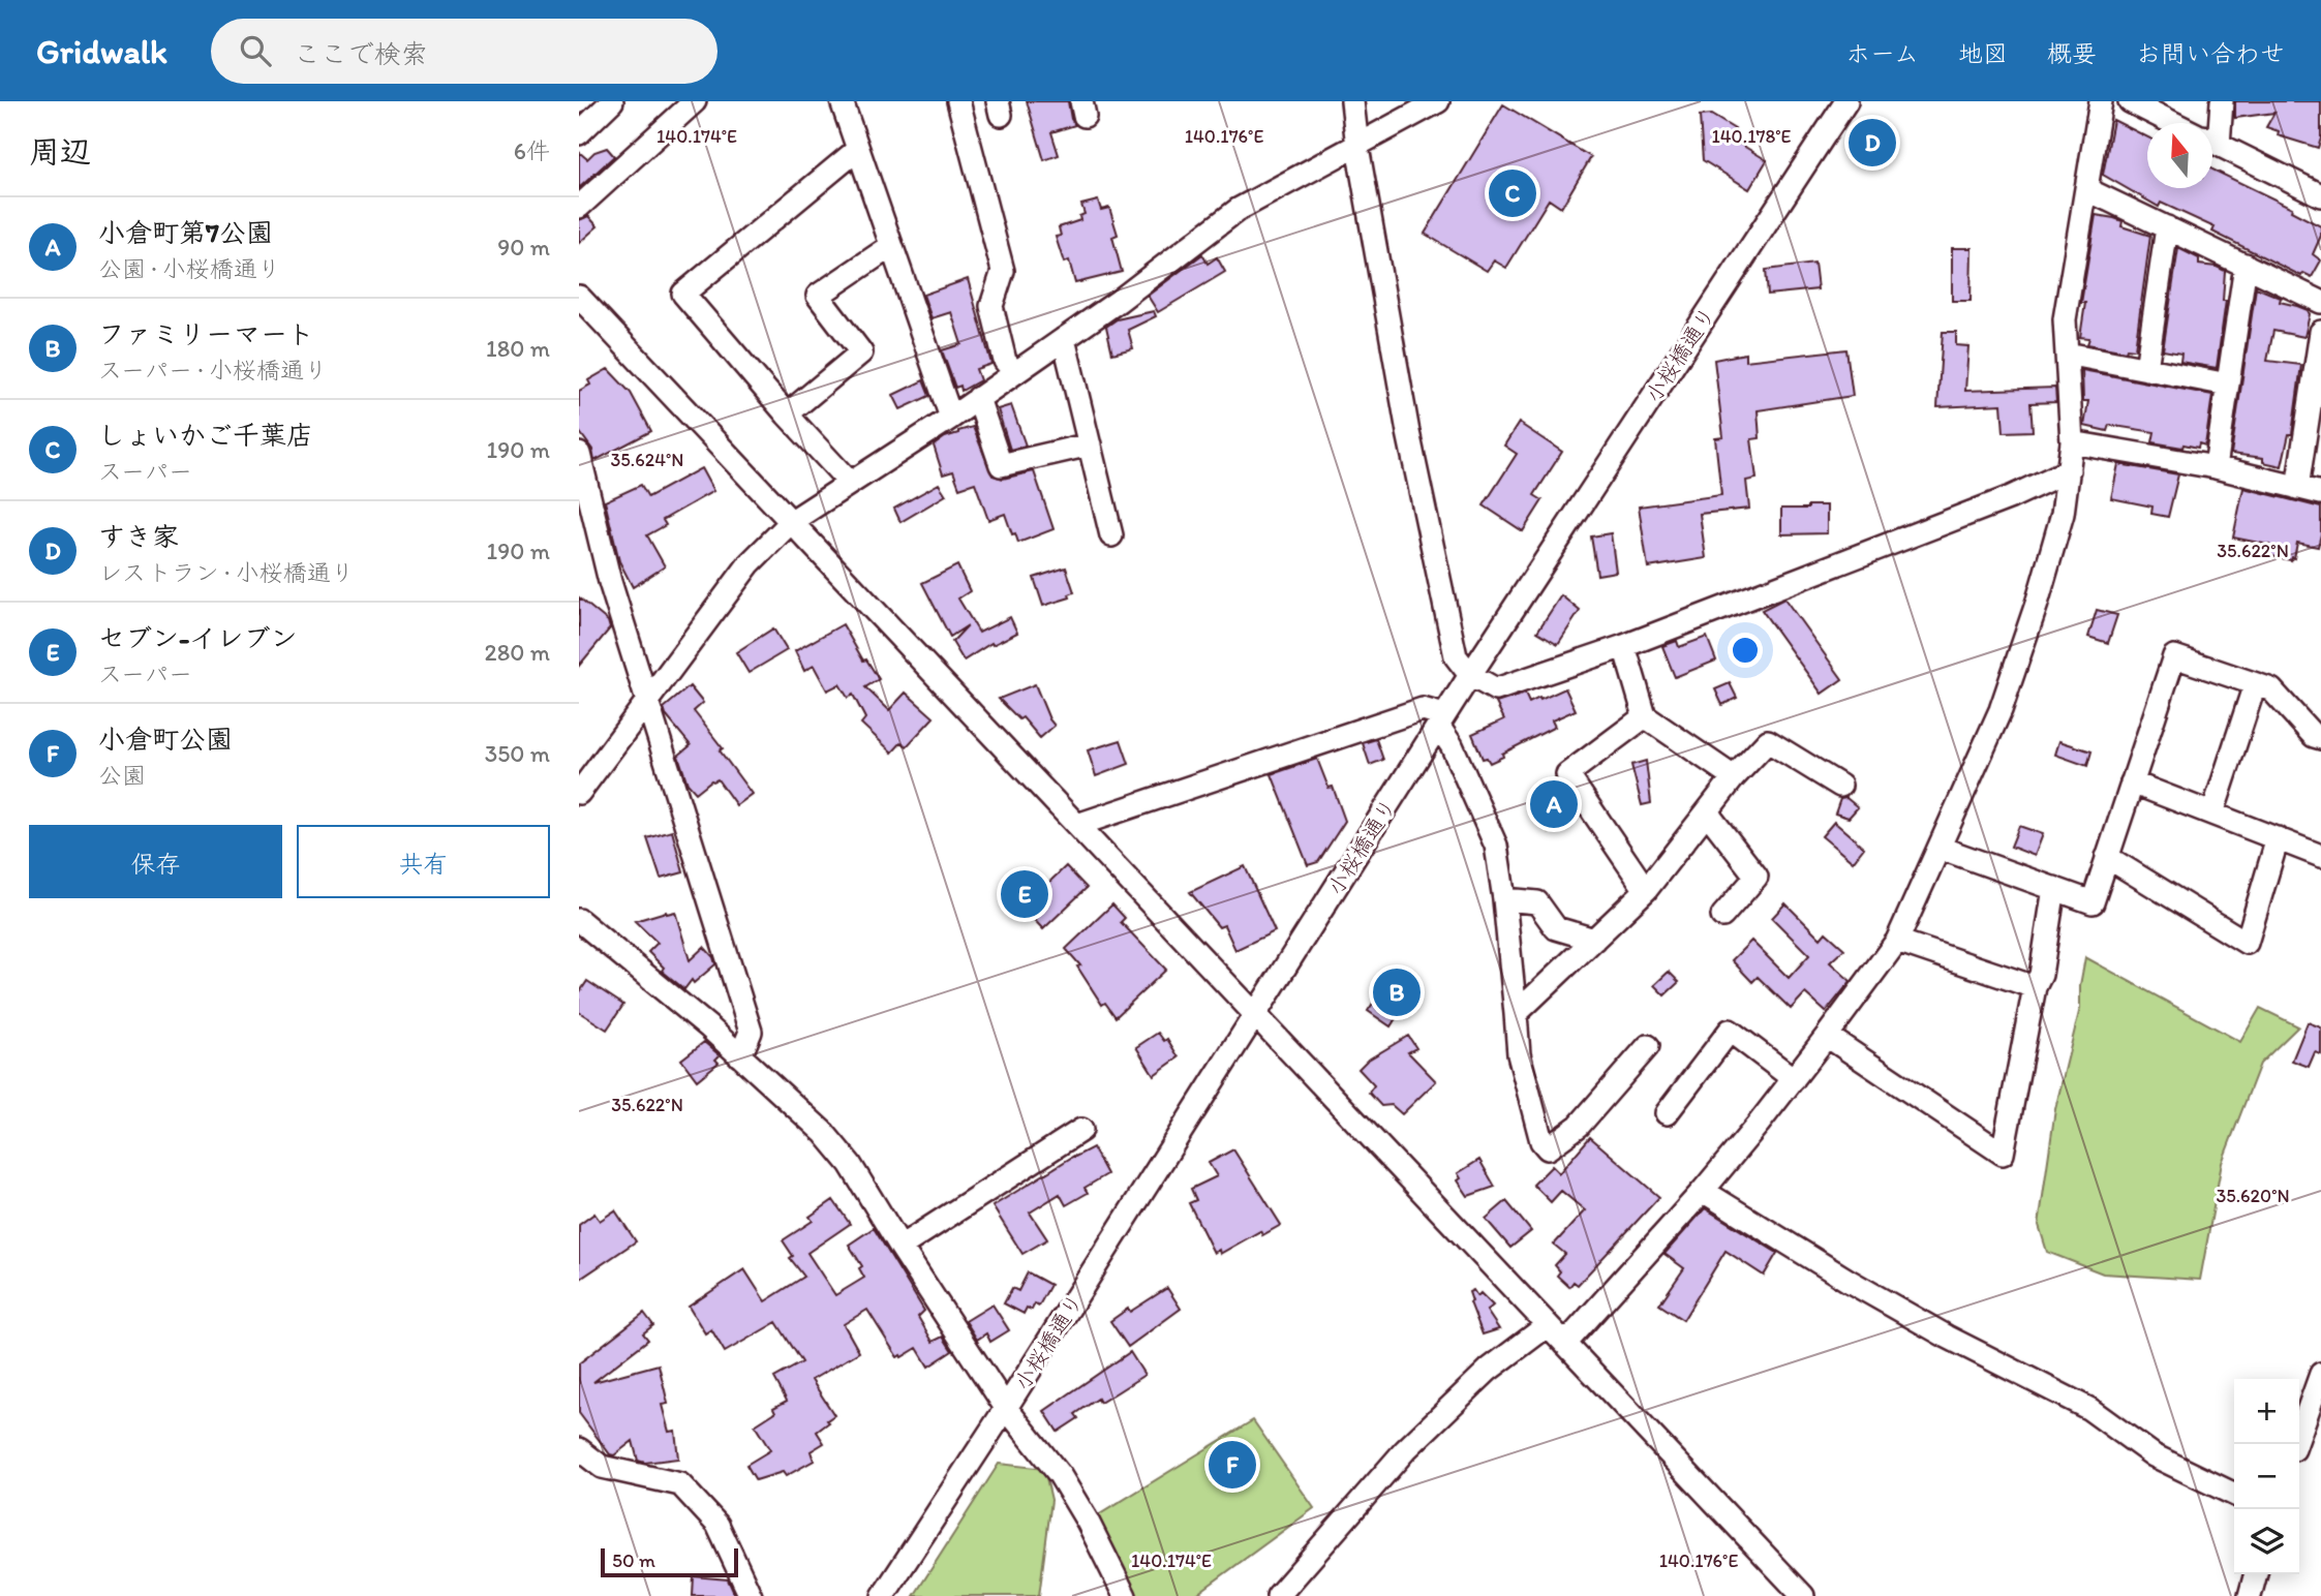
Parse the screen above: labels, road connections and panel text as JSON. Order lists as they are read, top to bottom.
{
  "streets": {
    "street": ["小桜橋通り"]
  },
  "scale_bar": "50 m",
  "north": "top",
  "page": {
    "header": "Gridwalk",
    "search": "ここで検索",
    "nav": [
      "ホーム",
      "地図",
      "概要",
      "お問い合わせ"
    ],
    "heading": ["周辺", "6件"],
    "pins": [
      "D",
      "C",
      "A",
      "E",
      "B",
      "F"
    ],
    "list": [
      {
        "mark": "A",
        "name": "小倉町第7公園",
        "note": "公園 · 小桜橋通り",
        "value": "90 m"
      },
      {
        "mark": "B",
        "name": "ファミリーマート",
        "note": "スーパー · 小桜橋通り",
        "value": "180 m"
      },
      {
        "mark": "C",
        "name": "しょいかご千葉店",
        "note": "スーパー",
        "value": "190 m"
      },
      {
        "mark": "D",
        "name": "すき家",
        "note": "レストラン · 小桜橋通り",
        "value": "190 m"
      },
      {
        "mark": "E",
        "name": "セブン-イレブン",
        "note": "スーパー",
        "value": "280 m"
      },
      {
        "mark": "F",
        "name": "小倉町公園",
        "note": "公園",
        "value": "350 m"
      }
    ],
    "buttons": ["保存", "共有"],
    "map_buttons": ["+", "−"],
    "scale": "50 m"
  },
  "coordinates": [
    "140.174°E",
    "140.176°E",
    "140.178°E",
    "35.624°N",
    "35.622°N",
    "35.620°N"
  ]
}
